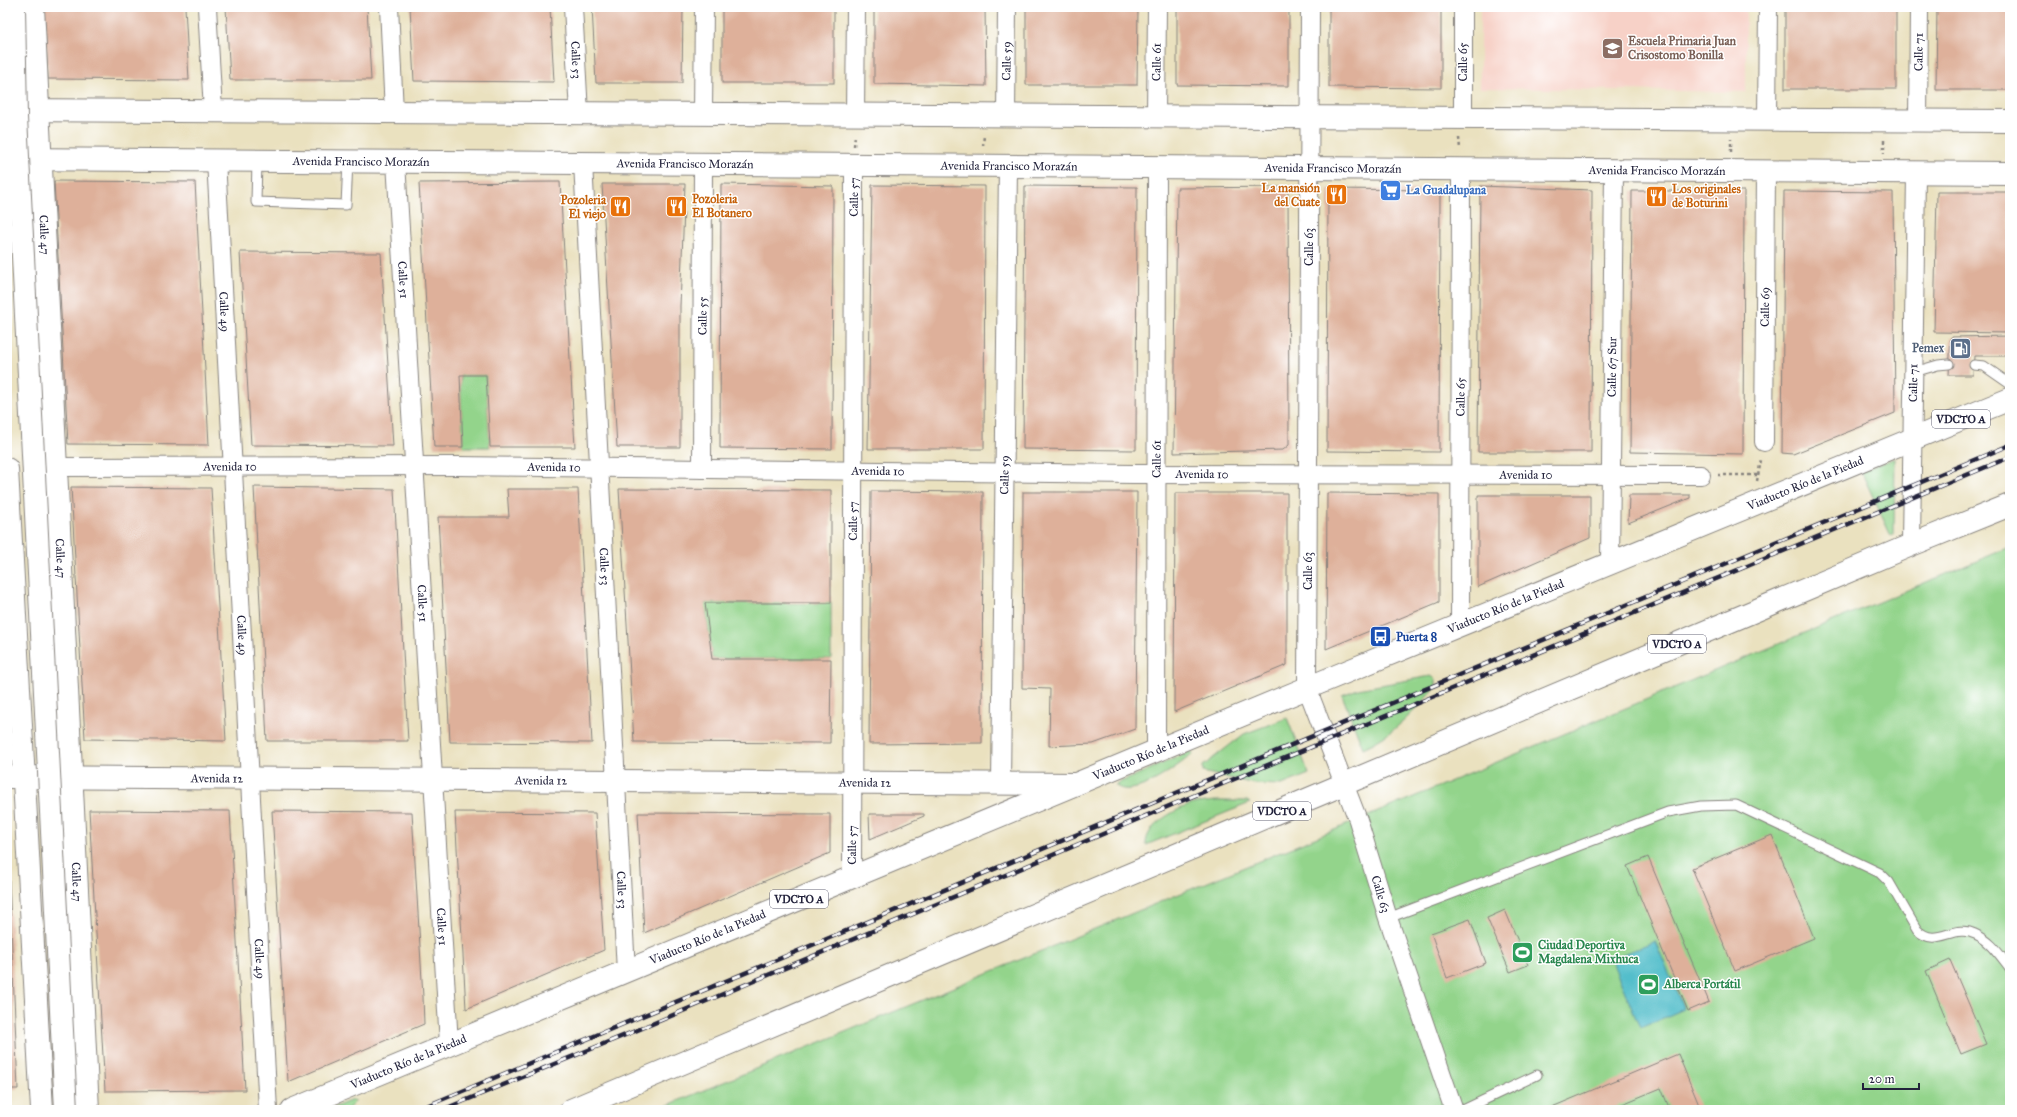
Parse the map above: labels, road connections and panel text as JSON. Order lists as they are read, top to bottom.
{
  "streets": {
    "main road": [
      "Avenida Francisco Morazán",
      "Calle 47",
      "VDCTO A",
      "Viaducto Río de la Piedad",
      "Avenida 12"
    ],
    "street": [
      "Calle 71",
      "Calle 53",
      "Calle 59",
      "Calle 61",
      "Calle 65",
      "Calle 57",
      "Calle 63",
      "Calle 51",
      "Calle 69",
      "Calle 49",
      "Calle 55",
      "Calle 67 Sur",
      "Avenida 10"
    ]
  },
  "crossings": [
    ["Calle 71", "Avenida Francisco Morazán"],
    ["Calle 71", "VDCTO A"],
    ["Calle 71", "Viaducto Río de la Piedad"],
    ["Calle 53", "Avenida Francisco Morazán"],
    ["Calle 53", "Avenida 10"],
    ["Calle 53", "Viaducto Río de la Piedad"],
    ["Calle 53", "Avenida 12"],
    ["Calle 59", "Avenida Francisco Morazán"],
    ["Calle 59", "Avenida 10"],
    ["Calle 59", "Avenida 12"],
    ["Calle 61", "Avenida Francisco Morazán"],
    ["Calle 61", "Avenida 10"],
    ["Calle 61", "Viaducto Río de la Piedad"],
    ["Calle 65", "Avenida Francisco Morazán"],
    ["Calle 65", "Avenida 10"],
    ["Calle 65", "Viaducto Río de la Piedad"],
    ["Avenida Francisco Morazán", "Calle 57"],
    ["Avenida Francisco Morazán", "Calle 47"],
    ["Avenida Francisco Morazán", "Calle 63"],
    ["Avenida Francisco Morazán", "Calle 51"],
    ["Avenida Francisco Morazán", "Calle 69"],
    ["Avenida Francisco Morazán", "Calle 49"],
    ["Avenida Francisco Morazán", "Calle 55"],
    ["Avenida Francisco Morazán", "Calle 67 Sur"],
    ["Calle 57", "Avenida 10"],
    ["Calle 57", "Viaducto Río de la Piedad"],
    ["Calle 57", "Avenida 12"],
    ["Calle 47", "Avenida 10"],
    ["Calle 47", "Avenida 12"],
    ["Calle 63", "VDCTO A"],
    ["Calle 63", "Avenida 10"],
    ["Calle 63", "Viaducto Río de la Piedad"],
    ["Calle 51", "Avenida 10"],
    ["Calle 51", "Viaducto Río de la Piedad"],
    ["Calle 51", "Avenida 12"],
    ["Calle 49", "Avenida 10"],
    ["Calle 49", "Avenida 12"],
    ["Calle 55", "Avenida 10"],
    ["Calle 67 Sur", "Avenida 10"],
    ["Calle 67 Sur", "Viaducto Río de la Piedad"],
    ["Viaducto Río de la Piedad", "Avenida 12"]
  ],
  "places": {
    "school or university": ["Escuela Primaria Juan Crisostomo Bonilla"],
    "supermarket": ["La Guadalupana"],
    "restaurant": [
      "La mansión del Cuate",
      "Los originales de Boturini",
      "Pozoleria El Botanero",
      "Pozoleria El viejo"
    ],
    "fuel station": ["Pemex"],
    "bus stop": ["Puerta 8"],
    "sports": ["Ciudad Deportiva Magdalena Mixhuca", "Alberca Portátil"]
  },
  "scale_bar": "20 m"
}
